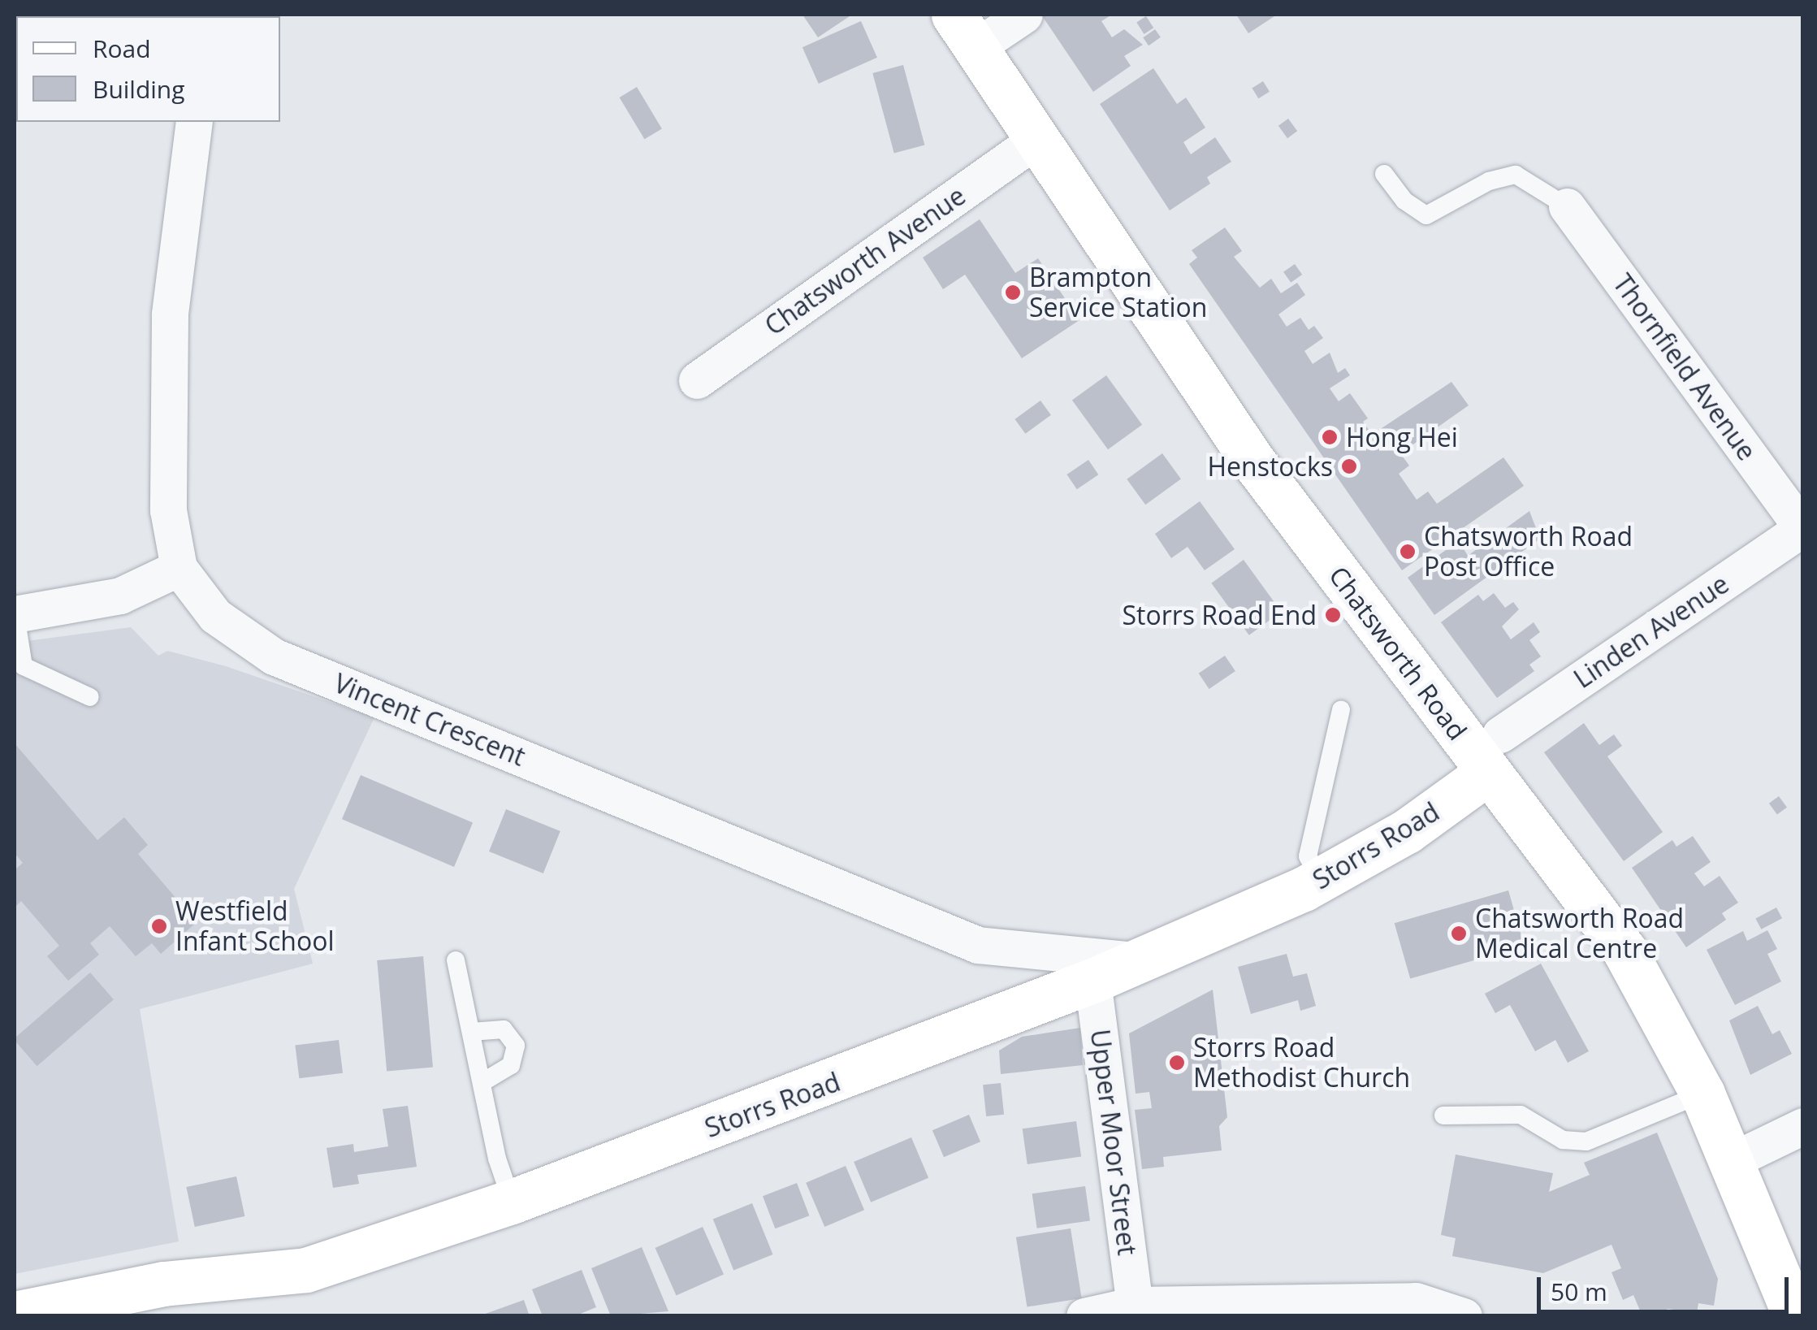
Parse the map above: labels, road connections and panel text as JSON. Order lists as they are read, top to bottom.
{
  "streets": {
    "main road": ["Chatsworth Road", "Storrs Road"],
    "street": [
      "Chatsworth Avenue",
      "Thornfield Avenue",
      "Linden Avenue",
      "Vincent Crescent",
      "Upper Moor Street"
    ]
  },
  "crossings": [
    ["Chatsworth Avenue", "Chatsworth Road"],
    ["Thornfield Avenue", "Linden Avenue"],
    ["Linden Avenue", "Chatsworth Road"],
    ["Linden Avenue", "Storrs Road"],
    ["Chatsworth Road", "Storrs Road"],
    ["Vincent Crescent", "Storrs Road"],
    ["Storrs Road", "Upper Moor Street"]
  ],
  "places": [
    "Brampton Service Station",
    "Hong Hei",
    "Henstocks",
    "Chatsworth Road Post Office",
    "Storrs Road End",
    "Westfield Infant School",
    "Chatsworth Road Medical Centre",
    "Storrs Road Methodist Church"
  ],
  "legend": ["Road", "Building"],
  "scale_bar": "50 m"
}
